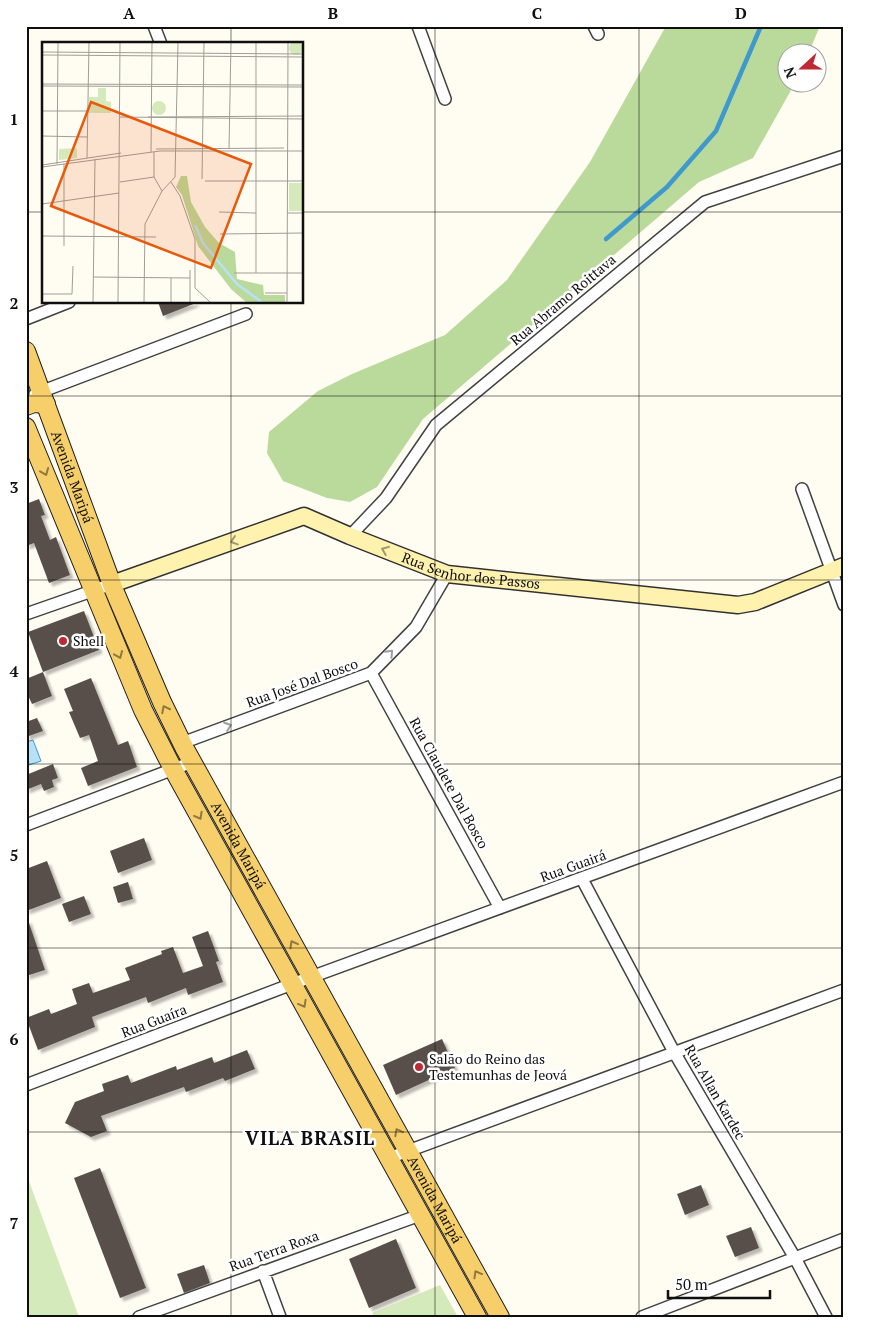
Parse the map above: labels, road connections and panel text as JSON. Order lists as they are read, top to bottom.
{
  "streets": {
    "main road": ["Avenida Maripá"],
    "street": [
      "Rua Abramo Roittava",
      "Rua Senhor dos Passos",
      "Rua José Dal Bosco",
      "Rua Claudete Dal Bosco",
      "Rua Guairá",
      "Rua Guaíra",
      "Rua Allan Kardec",
      "Rua Terra Roxa"
    ]
  },
  "crossings": [
    ["Rua Abramo Roittava", "Rua Senhor dos Passos"],
    ["Avenida Maripá", "Rua Senhor dos Passos"],
    ["Avenida Maripá", "Rua José Dal Bosco"],
    ["Avenida Maripá", "Rua Guairá"],
    ["Avenida Maripá", "Rua Guaíra"],
    ["Avenida Maripá", "Rua Terra Roxa"],
    ["Rua Senhor dos Passos", "Rua José Dal Bosco"],
    ["Rua José Dal Bosco", "Rua Claudete Dal Bosco"],
    ["Rua Claudete Dal Bosco", "Rua Guairá"],
    ["Rua Guairá", "Rua Guaíra"],
    ["Rua Guairá", "Rua Allan Kardec"]
  ],
  "one_way": ["Rua Senhor dos Passos", "Rua José Dal Bosco"],
  "districts": ["VILA BRASIL"],
  "places": ["Shell", "Salão do Reino das Testemunhas de Jeová"],
  "scale_bar": "50 m",
  "north": "left",
  "grid": {
    "columns": [
      "A",
      "B",
      "C",
      "D"
    ],
    "rows": [
      "1",
      "2",
      "3",
      "4",
      "5",
      "6",
      "7"
    ]
  }
}
